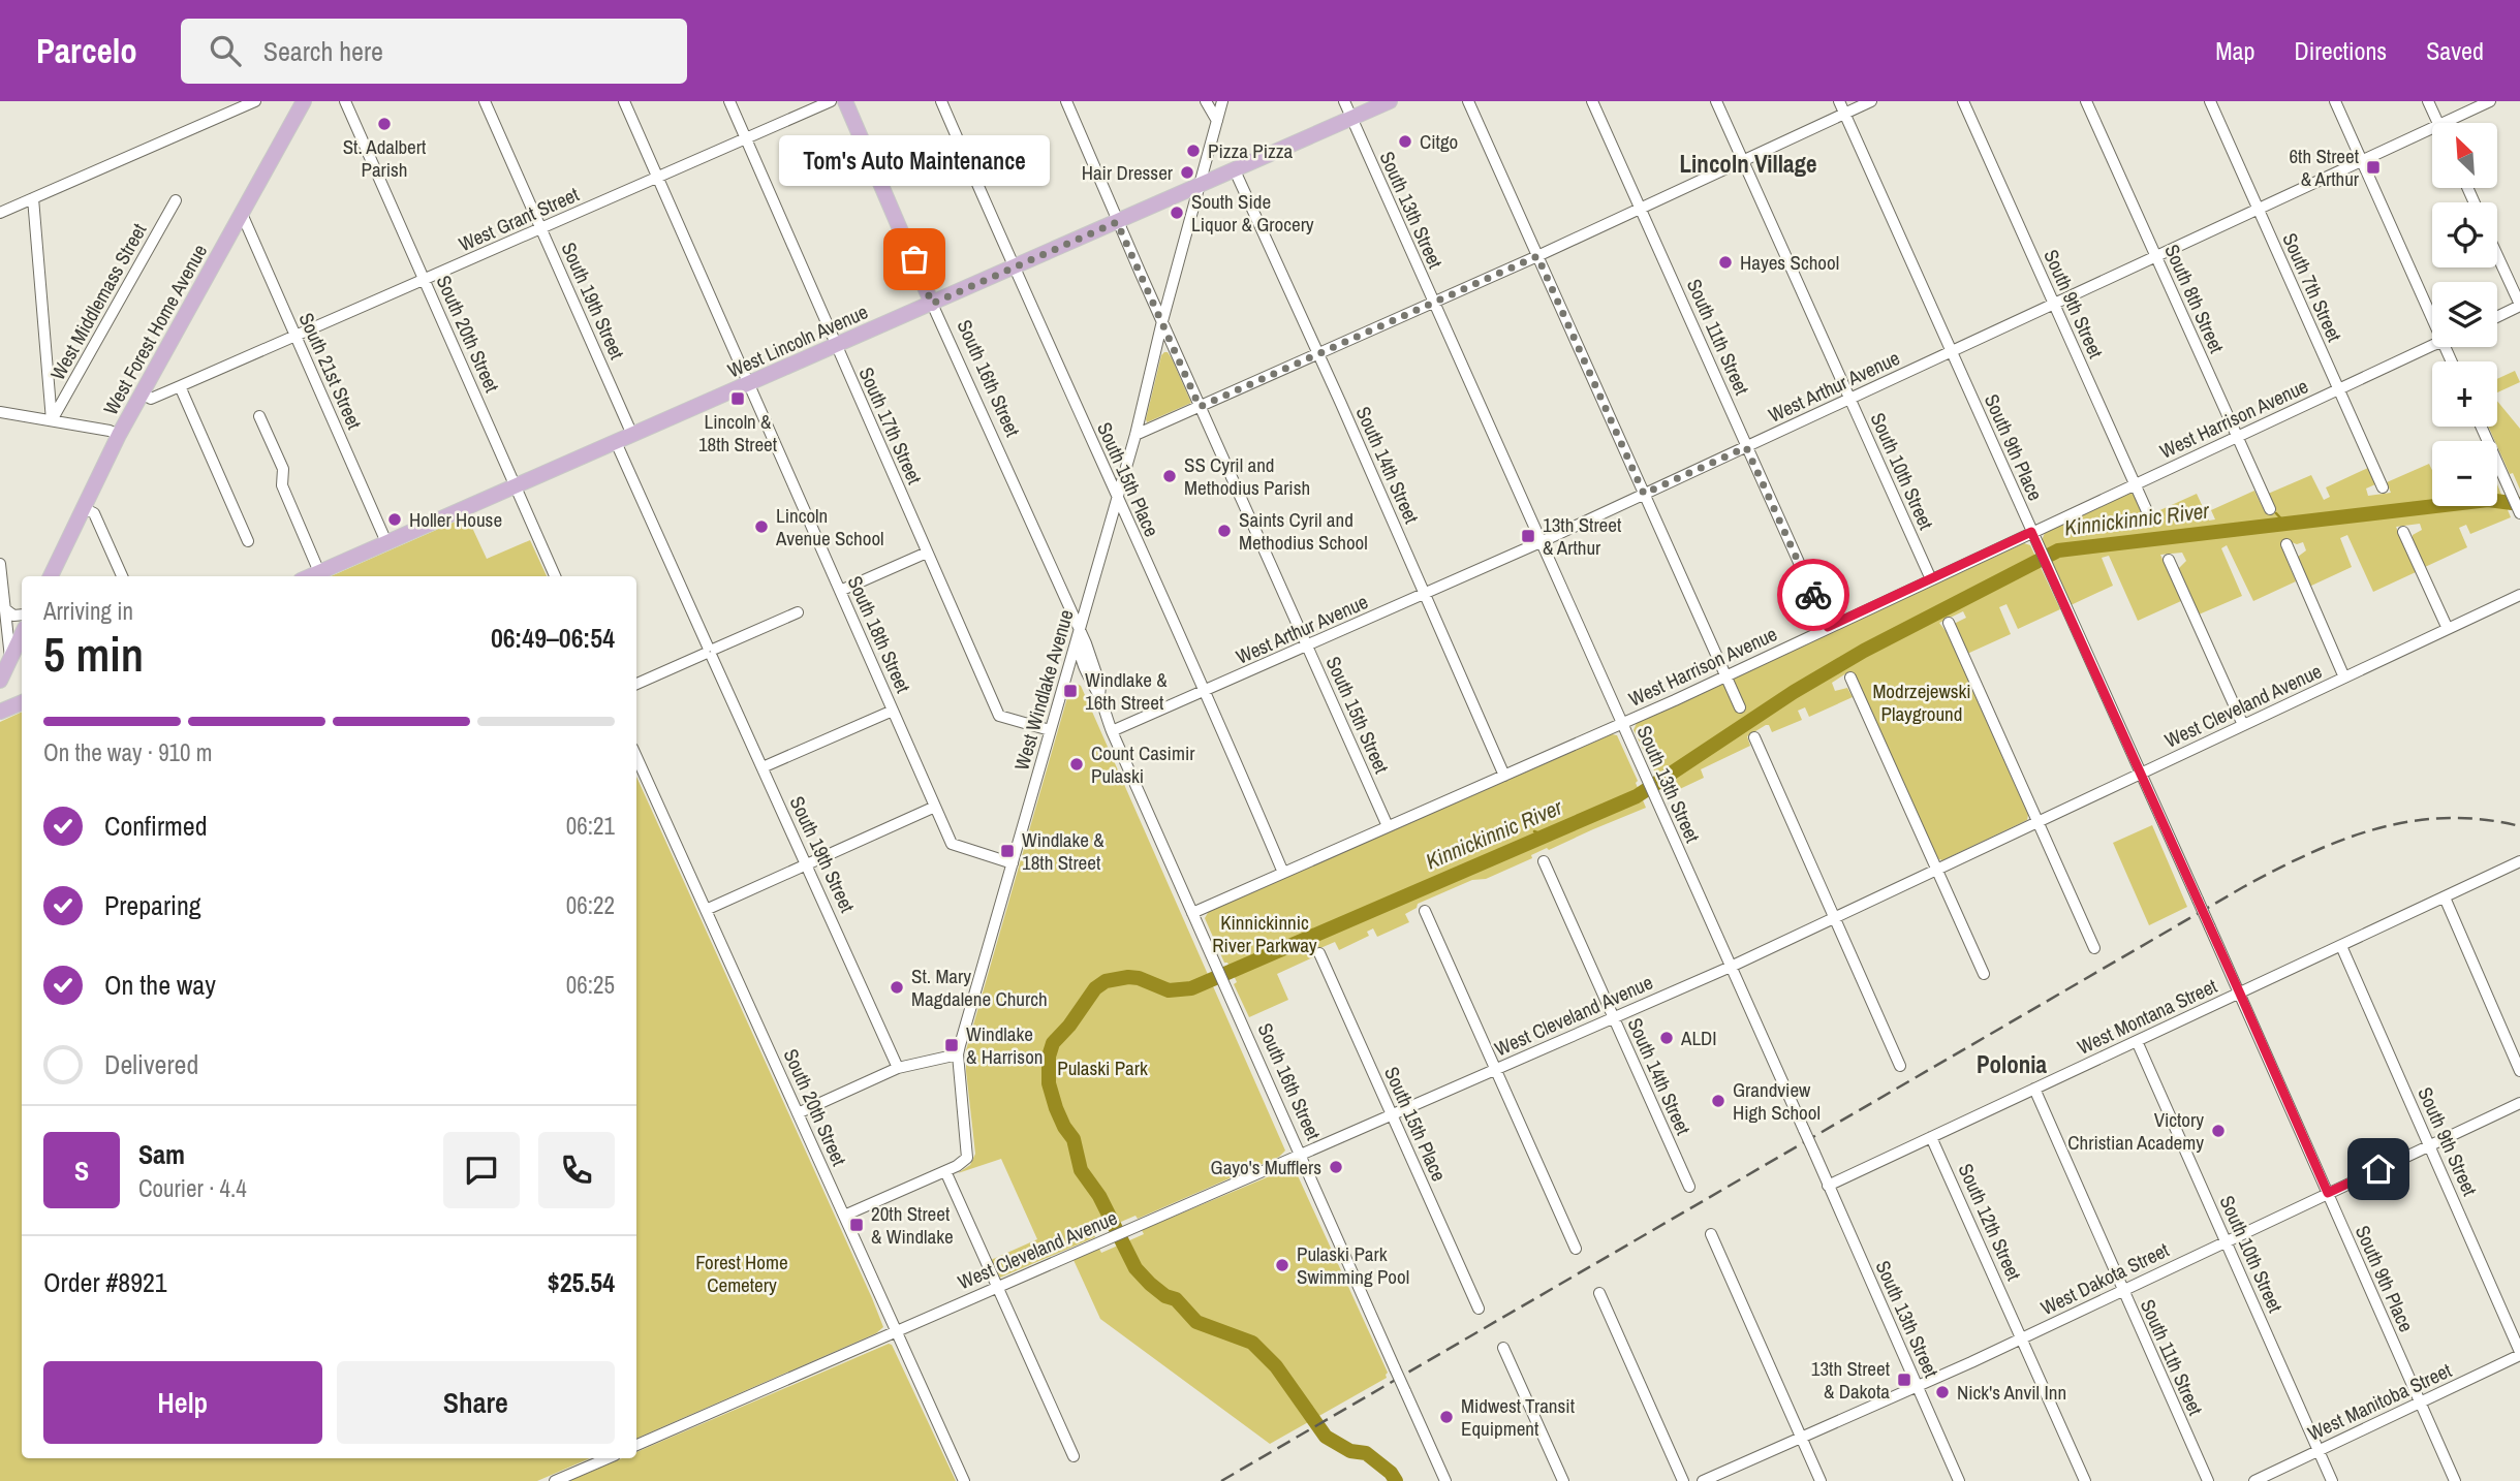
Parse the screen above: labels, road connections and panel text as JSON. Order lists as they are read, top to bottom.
{
  "streets": {
    "main road": ["West Forest Home Avenue", "West Lincoln Avenue", "South 16th Street"],
    "street": [
      "South 13th Street",
      "West Grant Street",
      "South 7th Street",
      "South 8th Street",
      "South 19th Street",
      "West Middlemass Street",
      "South 9th Street",
      "South 20th Street",
      "South 11th Street",
      "South 21st Street",
      "West Arthur Avenue",
      "West Harrison Avenue",
      "South 17th Street",
      "South 9th Place",
      "South 14th Street",
      "South 10th Street",
      "South 15th Place",
      "South 18th Street",
      "West Windlake Avenue",
      "West Cleveland Avenue",
      "South 15th Street",
      "West Montana Street",
      "South 12th Street",
      "West Dakota Street",
      "West Manitoba Street"
    ]
  },
  "crossings": [
    ["South 13th Street", "West Lincoln Avenue"],
    ["South 13th Street", "West Arthur Avenue"],
    ["South 13th Street", "West Harrison Avenue"],
    ["South 13th Street", "West Cleveland Avenue"],
    ["South 13th Street", "West Montana Street"],
    ["South 13th Street", "West Dakota Street"],
    ["West Grant Street", "South 19th Street"],
    ["West Grant Street", "West Forest Home Avenue"],
    ["West Grant Street", "South 20th Street"],
    ["West Grant Street", "South 21st Street"],
    ["West Grant Street", "South 17th Street"],
    ["West Grant Street", "South 18th Street"],
    ["South 7th Street", "West Arthur Avenue"],
    ["South 7th Street", "West Harrison Avenue"],
    ["South 8th Street", "West Arthur Avenue"],
    ["South 8th Street", "West Harrison Avenue"],
    ["South 19th Street", "West Lincoln Avenue"],
    ["South 9th Street", "West Arthur Avenue"],
    ["South 9th Street", "West Harrison Avenue"],
    ["South 9th Street", "West Montana Street"],
    ["South 9th Street", "West Dakota Street"],
    ["South 9th Street", "West Manitoba Street"],
    ["West Forest Home Avenue", "South 21st Street"],
    ["South 20th Street", "West Lincoln Avenue"],
    ["South 20th Street", "West Windlake Avenue"],
    ["South 20th Street", "West Cleveland Avenue"],
    ["South 11th Street", "West Arthur Avenue"],
    ["South 11th Street", "West Harrison Avenue"],
    ["South 11th Street", "West Montana Street"],
    ["South 11th Street", "West Dakota Street"],
    ["West Lincoln Avenue", "South 21st Street"],
    ["West Lincoln Avenue", "South 16th Street"],
    ["West Lincoln Avenue", "South 17th Street"],
    ["West Lincoln Avenue", "South 14th Street"],
    ["West Lincoln Avenue", "South 15th Place"],
    ["West Lincoln Avenue", "South 18th Street"],
    ["West Lincoln Avenue", "West Windlake Avenue"],
    ["West Lincoln Avenue", "South 15th Street"],
    ["South 16th Street", "West Arthur Avenue"],
    ["South 16th Street", "West Harrison Avenue"],
    ["South 16th Street", "West Windlake Avenue"],
    ["South 16th Street", "West Cleveland Avenue"],
    ["West Arthur Avenue", "South 9th Place"],
    ["West Arthur Avenue", "South 14th Street"],
    ["West Arthur Avenue", "South 10th Street"],
    ["West Arthur Avenue", "South 15th Place"],
    ["West Arthur Avenue", "South 15th Street"],
    ["West Harrison Avenue", "South 9th Place"],
    ["West Harrison Avenue", "South 14th Street"],
    ["West Harrison Avenue", "South 10th Street"],
    ["West Harrison Avenue", "South 15th Place"],
    ["West Harrison Avenue", "South 15th Street"],
    ["South 17th Street", "West Windlake Avenue"],
    ["South 9th Place", "West Cleveland Avenue"],
    ["South 9th Place", "West Montana Street"],
    ["South 9th Place", "West Dakota Street"],
    ["South 9th Place", "West Manitoba Street"],
    ["South 14th Street", "West Cleveland Avenue"],
    ["South 10th Street", "West Montana Street"],
    ["South 10th Street", "West Dakota Street"],
    ["South 10th Street", "West Manitoba Street"],
    ["South 15th Place", "West Windlake Avenue"],
    ["South 15th Place", "West Cleveland Avenue"],
    ["South 18th Street", "West Windlake Avenue"],
    ["West Windlake Avenue", "South 15th Street"],
    ["West Montana Street", "South 12th Street"],
    ["South 12th Street", "West Dakota Street"]
  ],
  "districts": ["Lincoln Village", "Polonia"],
  "water": ["Kinnickinnic River"],
  "parks": [
    "Modrzejewski Playground",
    "Kinnickinnic River Parkway",
    "Pulaski Park",
    "Forest Home Cemetery"
  ],
  "places": {
    "other": [
      "St. Adalbert Parish",
      "Citgo",
      "Pizza Pizza",
      "Hair Dresser",
      "South Side Liquor & Grocery",
      "Tom's Auto Maintenance",
      "Hayes School",
      "SS Cyril and Methodius Parish",
      "Holler House",
      "Lincoln Avenue School",
      "Saints Cyril and Methodius School",
      "Count Casimir Pulaski",
      "St. Mary Magdalene Church",
      "ALDI",
      "Grandview High School",
      "Victory Christian Academy",
      "Gayo's Mufflers",
      "Pulaski Park Swimming Pool",
      "Nick's Anvil Inn",
      "Midwest Transit Equipment"
    ],
    "transit": [
      "6th Street & Arthur",
      "Lincoln & 18th Street",
      "13th Street & Arthur",
      "Windlake & 16th Street",
      "Windlake & 18th Street",
      "Windlake & Harrison",
      "20th Street & Windlake",
      "13th Street & Dakota"
    ]
  },
  "north": "top left",
  "page": {
    "header": "Parcelo",
    "search": "Search here",
    "nav": ["Map", "Directions", "Saved"],
    "map_buttons": ["+", "−"],
    "bubble": "Tom's Auto Maintenance",
    "heading": ["5 min", "Arriving in", "06:49–06:54"],
    "panel": [
      "Sam",
      "Courier · 4.4",
      "Order #8921",
      "$25.54"
    ],
    "bar": "On the way · 910 m",
    "list": [
      ["Confirmed", "06:21"],
      ["Preparing", "06:22"],
      ["On the way", "06:25"],
      "Delivered"
    ],
    "round": "S",
    "buttons": ["Help", "Share"]
  }
}
